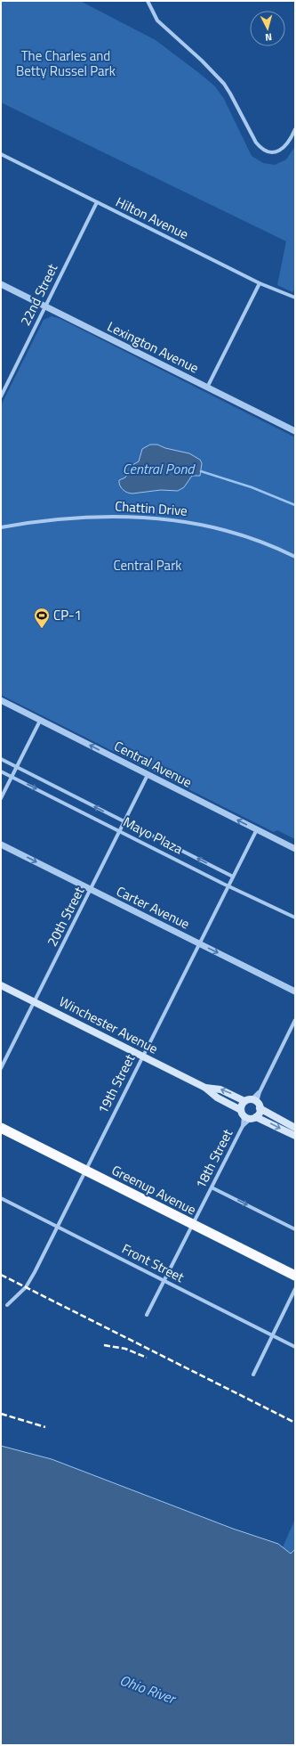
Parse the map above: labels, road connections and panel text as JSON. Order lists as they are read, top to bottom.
{
  "streets": {
    "highway": ["Greenup Avenue"],
    "main road": ["Winchester Avenue"],
    "street": [
      "Hilton Avenue",
      "22nd Street",
      "Lexington Avenue",
      "Chattin Drive",
      "Central Avenue",
      "Mayo Plaza",
      "Carter Avenue",
      "20th Street",
      "19th Street",
      "18th Street",
      "Front Street"
    ]
  },
  "crossings": [
    ["Hilton Avenue", "22nd Street"],
    ["22nd Street", "Lexington Avenue"],
    ["Central Avenue", "20th Street"],
    ["Central Avenue", "19th Street"],
    ["Mayo Plaza", "20th Street"],
    ["Mayo Plaza", "19th Street"],
    ["Carter Avenue", "20th Street"],
    ["Carter Avenue", "19th Street"],
    ["20th Street", "Winchester Avenue"],
    ["Winchester Avenue", "19th Street"],
    ["Winchester Avenue", "18th Street"],
    ["19th Street", "Greenup Avenue"],
    ["19th Street", "Front Street"],
    ["18th Street", "Greenup Avenue"],
    ["18th Street", "Front Street"]
  ],
  "one_way": ["Central Avenue", "Carter Avenue"],
  "water": ["Central Pond", "Ohio River"],
  "parks": ["The Charles and Betty Russel Park", "Central Park"],
  "places": {
    "sports": ["CP-1"]
  },
  "north": "bottom"
}
